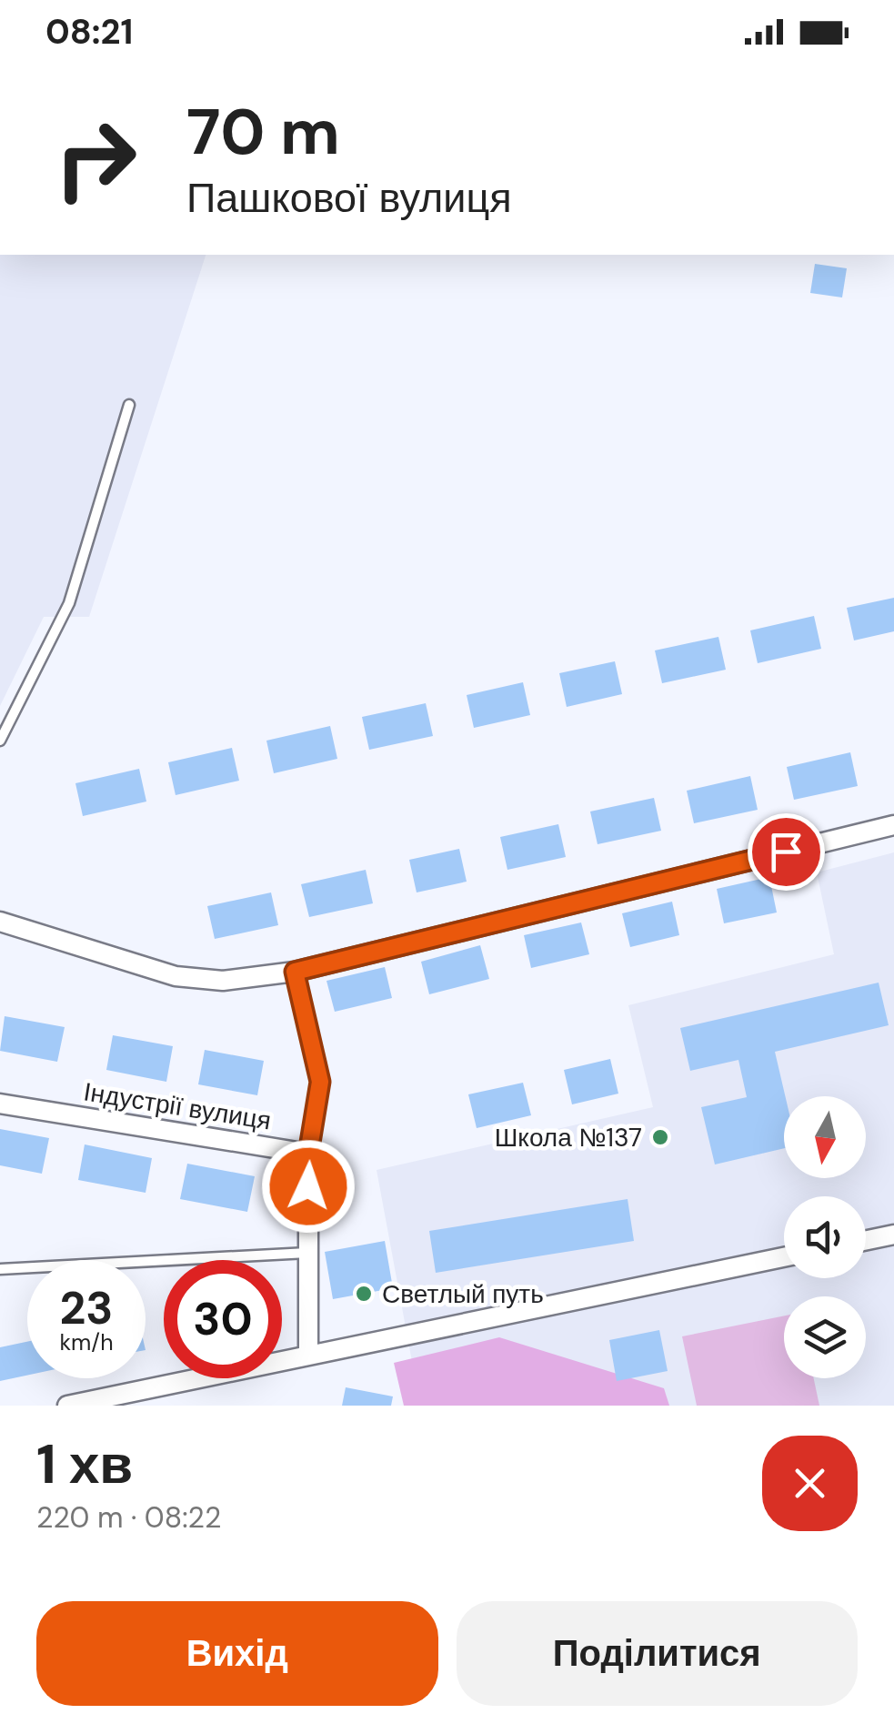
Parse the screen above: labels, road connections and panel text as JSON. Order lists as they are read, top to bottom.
{
  "streets": {
    "street": ["Індустрії вулиця"]
  },
  "places": ["Школа №137", "Светлый путь"],
  "north": "bottom",
  "page": {
    "status": "08:21",
    "turn": ["70 m", "Пашкової вулиця"],
    "speed": "23 km/h",
    "limit": "30",
    "heading": ["1 хв", "220 m · 08:22"],
    "buttons": ["Вихід", "Поділитися"]
  }
}
